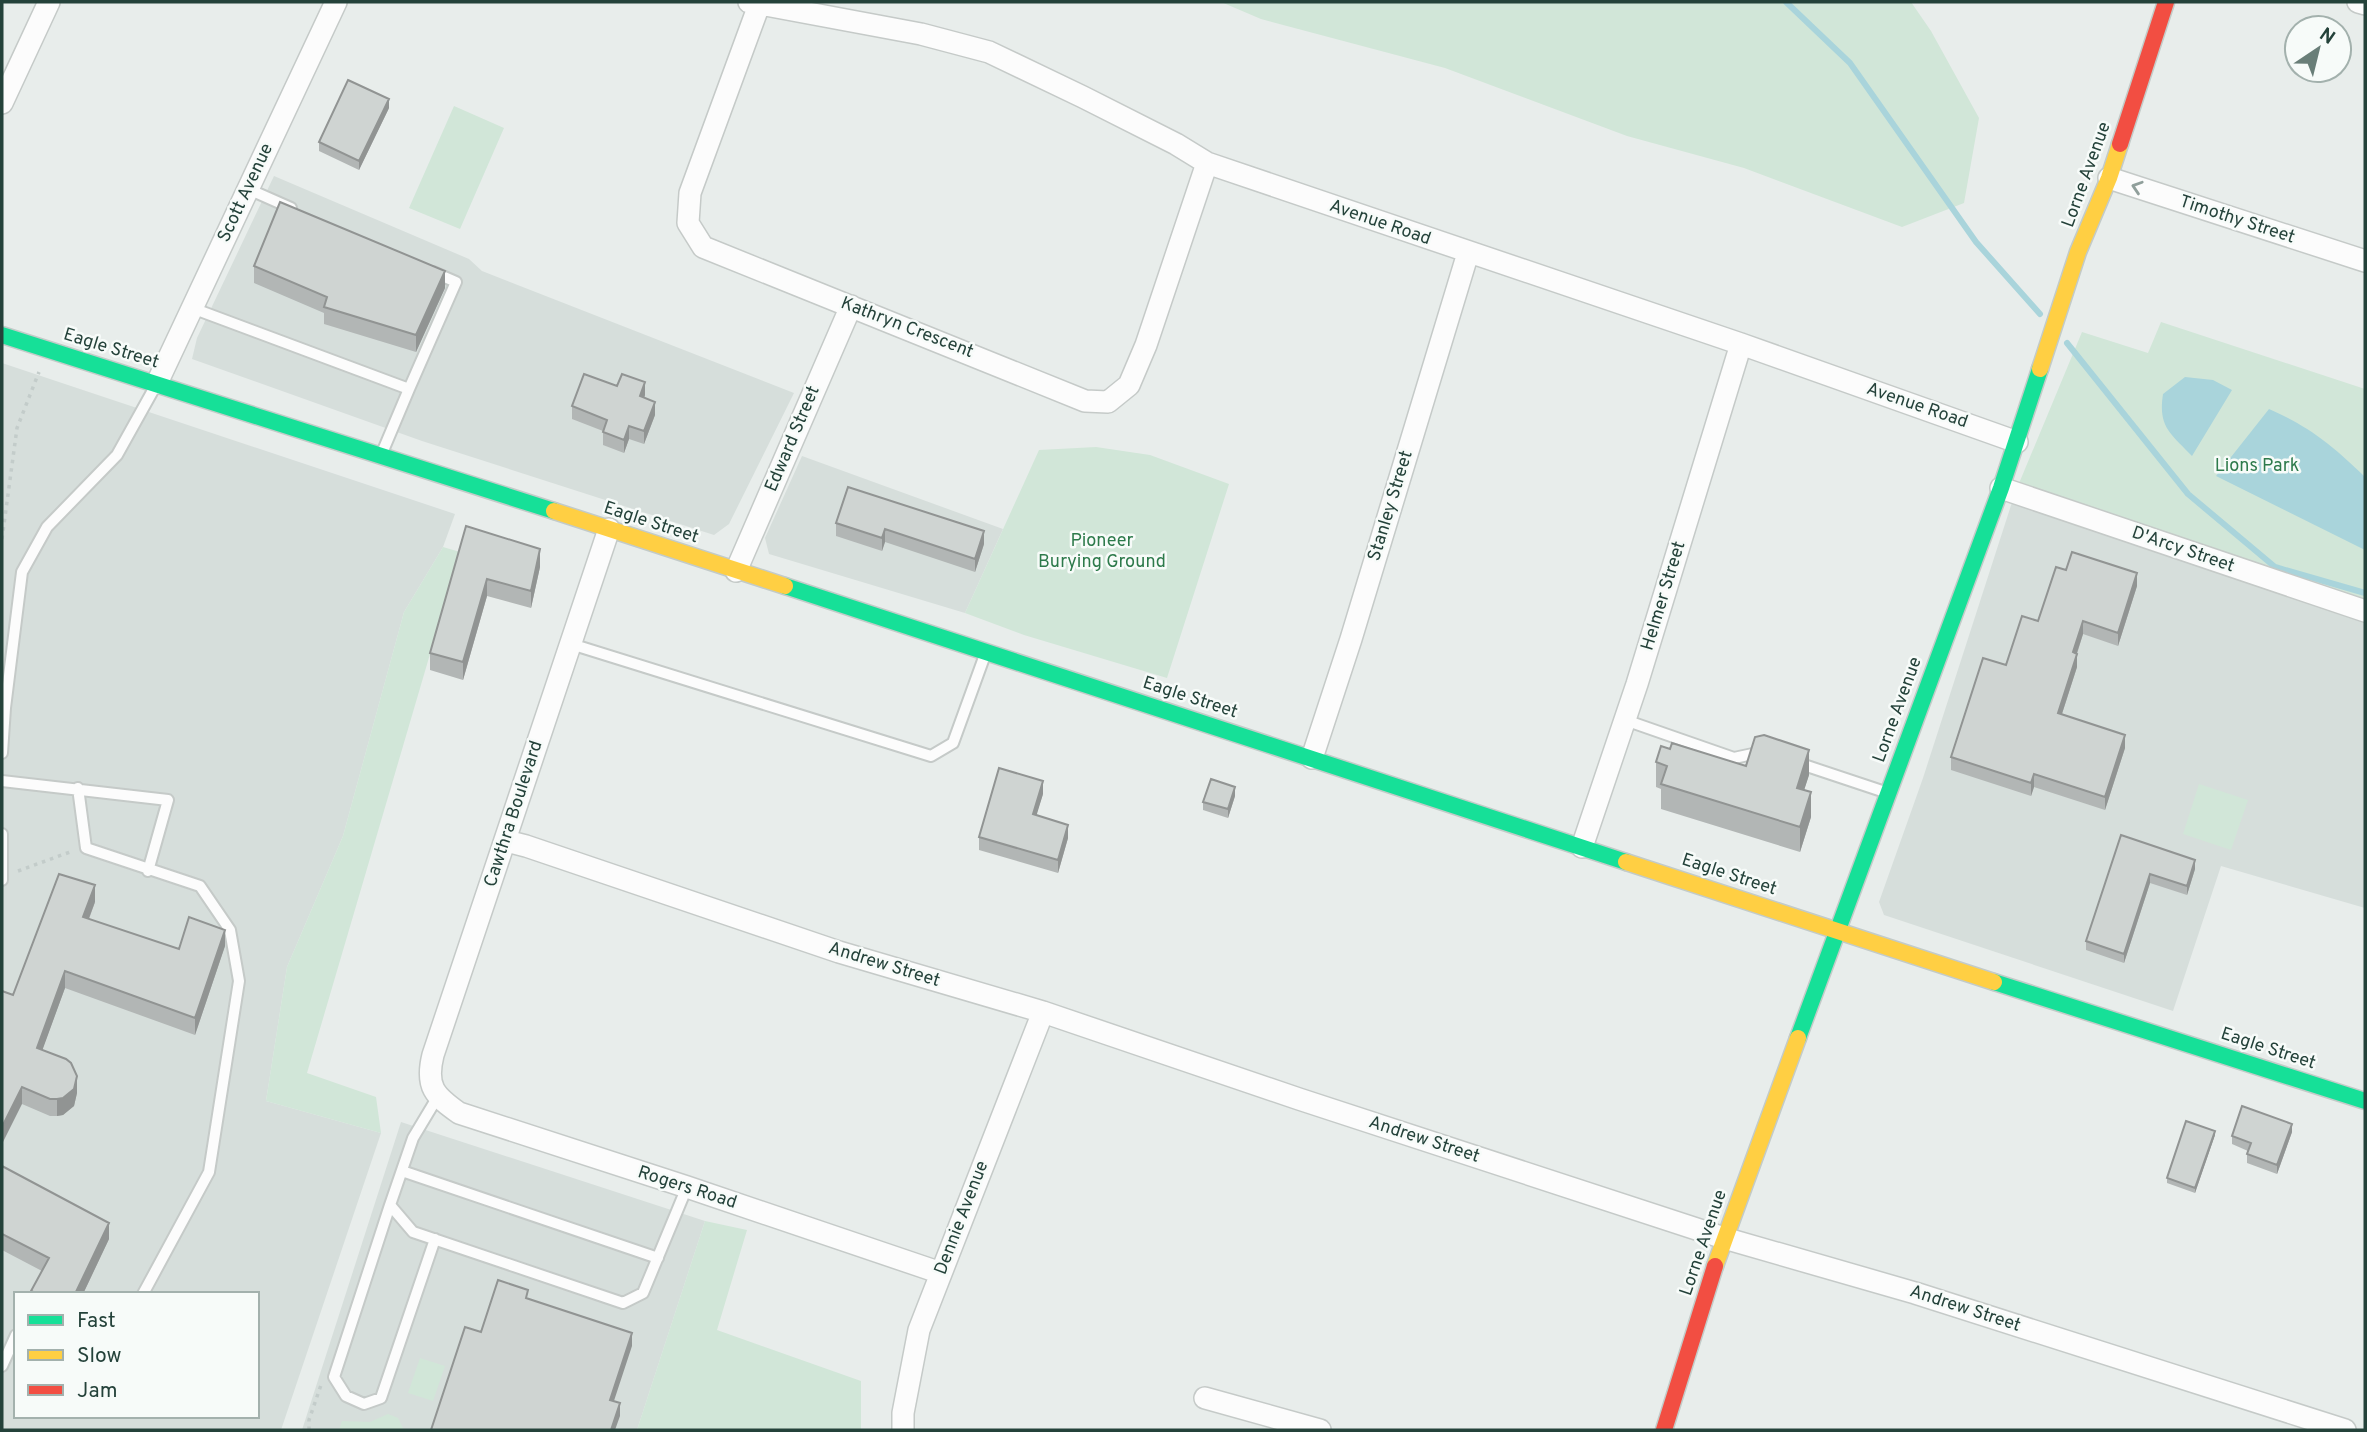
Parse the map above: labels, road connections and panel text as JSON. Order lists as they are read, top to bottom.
{
  "streets": {
    "main road": ["Lorne Avenue", "Eagle Street"],
    "street": [
      "Scott Avenue",
      "Timothy Street",
      "Avenue Road",
      "Kathryn Crescent",
      "Edward Street",
      "Stanley Street",
      "D'Arcy Street",
      "Helmer Street",
      "Cawthra Boulevard",
      "Andrew Street",
      "Rogers Road",
      "Dennie Avenue"
    ]
  },
  "crossings": [
    ["Lorne Avenue", "Timothy Street"],
    ["Lorne Avenue", "Avenue Road"],
    ["Lorne Avenue", "Eagle Street"],
    ["Lorne Avenue", "D'Arcy Street"],
    ["Lorne Avenue", "Andrew Street"],
    ["Scott Avenue", "Eagle Street"],
    ["Avenue Road", "Kathryn Crescent"],
    ["Avenue Road", "Stanley Street"],
    ["Avenue Road", "Helmer Street"],
    ["Kathryn Crescent", "Edward Street"],
    ["Eagle Street", "Edward Street"],
    ["Eagle Street", "Stanley Street"],
    ["Eagle Street", "Helmer Street"],
    ["Eagle Street", "Cawthra Boulevard"],
    ["Cawthra Boulevard", "Andrew Street"],
    ["Cawthra Boulevard", "Rogers Road"],
    ["Andrew Street", "Dennie Avenue"],
    ["Rogers Road", "Dennie Avenue"]
  ],
  "one_way": ["Timothy Street"],
  "parks": ["Lions Park", "Pioneer Burying Ground"],
  "legend": ["Fast", "Slow", "Jam"],
  "north": "top right"
}
